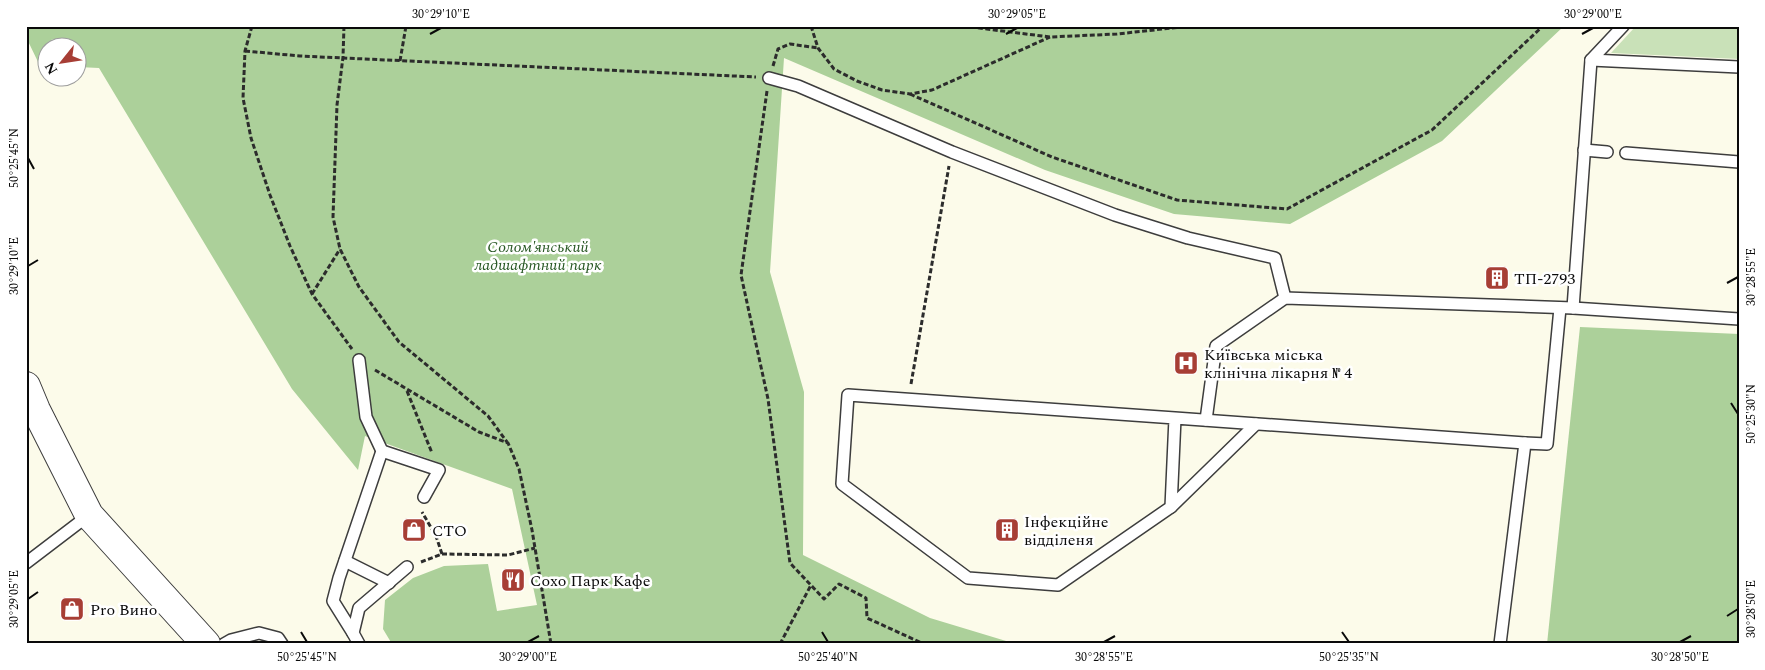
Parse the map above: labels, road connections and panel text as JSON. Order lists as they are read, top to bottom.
{
  "parks": ["Солом'янський ладшафтний парк"],
  "places": {
    "building": ["ТП-2793", "Інфекційне відділеня"],
    "hospital": ["Київська міська клінічна лікарня № 4"],
    "shop": ["СТО", "Pro Вино"],
    "restaurant": ["Сохо Парк Кафе"]
  },
  "north": "bottom left",
  "coordinates": [
    "30°29'10\"E",
    "30°29'05\"E",
    "30°29'00\"E",
    "50°25'45\"N",
    "30°28'55\"E",
    "50°25'30\"N",
    "30°28'50\"E",
    "50°25'40\"N",
    "50°25'35\"N"
  ]
}
